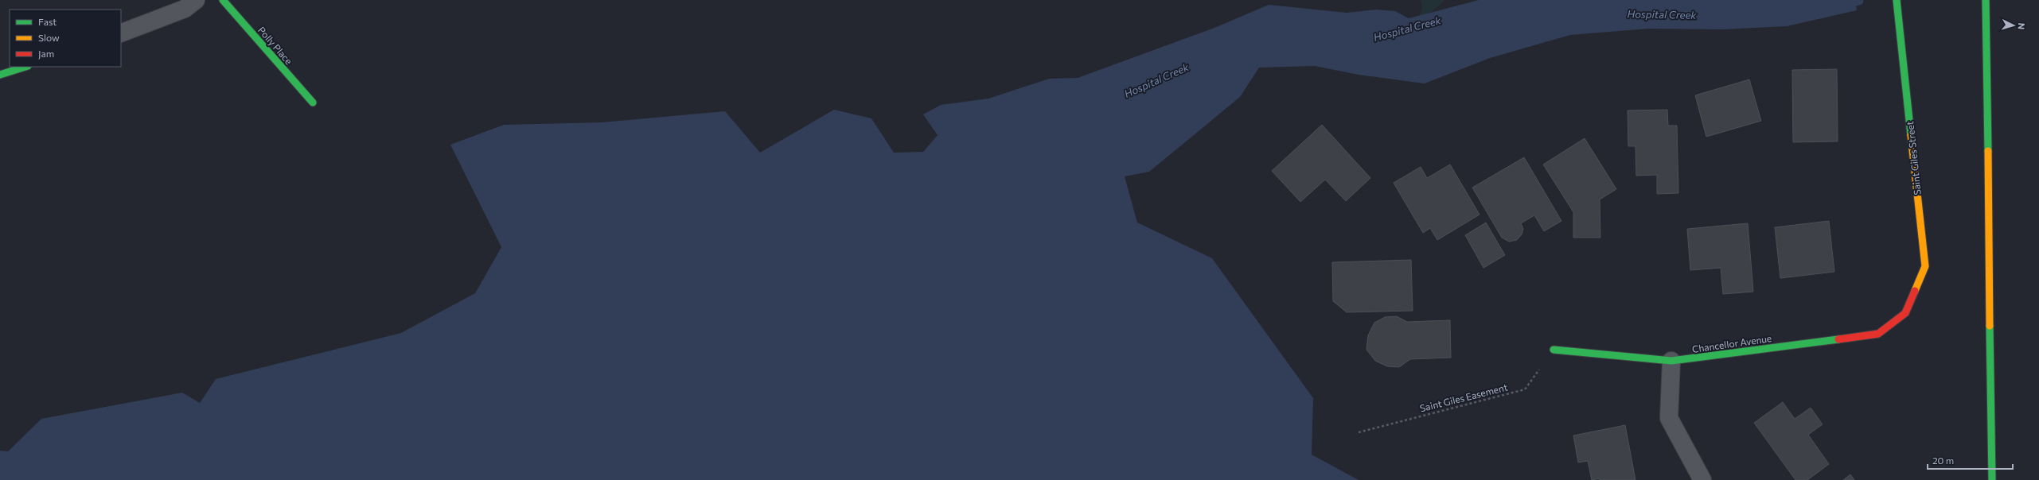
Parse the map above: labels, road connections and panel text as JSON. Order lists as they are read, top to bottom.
{
  "streets": {
    "main road": ["Polly Place", "Saint Giles Street", "Chancellor Avenue"],
    "path": ["Saint Giles Easement"]
  },
  "crossings": [
    ["Saint Giles Street", "Chancellor Avenue"],
    ["Chancellor Avenue", "Saint Giles Easement"]
  ],
  "water": ["Hospital Creek"],
  "legend": ["Fast", "Slow", "Jam"],
  "scale_bar": "20 m",
  "north": "right"
}
